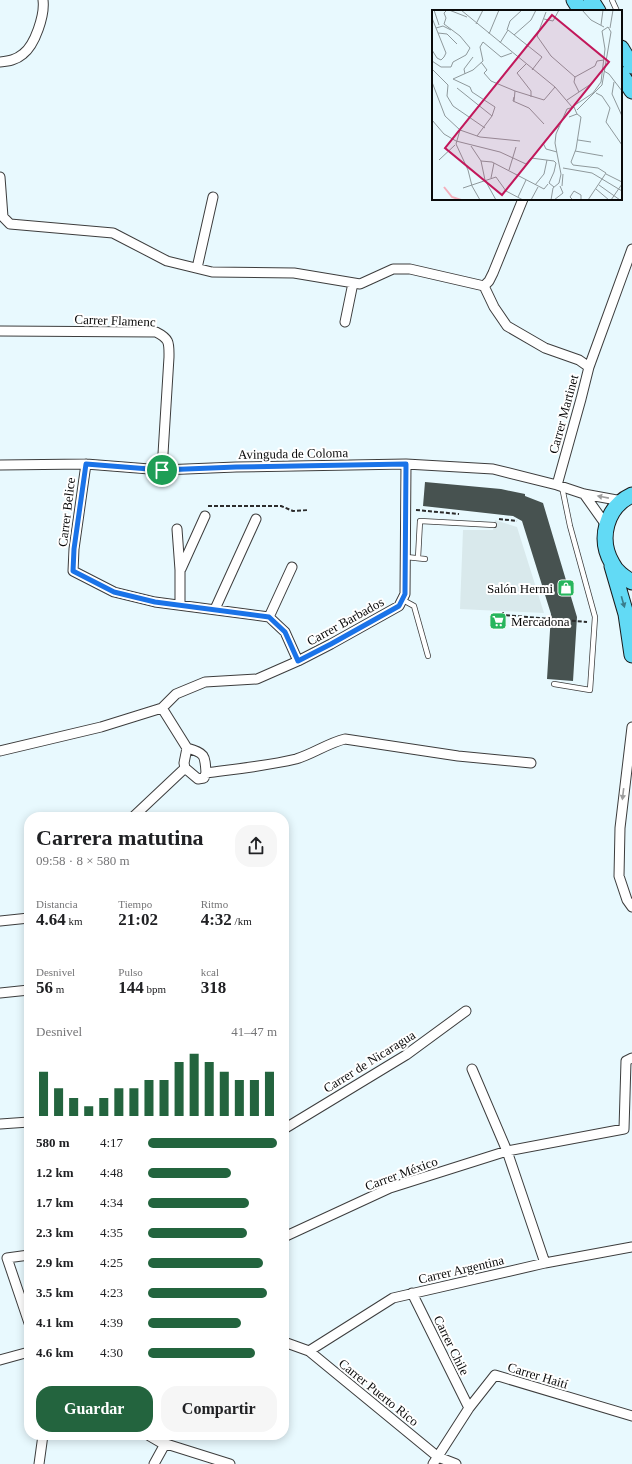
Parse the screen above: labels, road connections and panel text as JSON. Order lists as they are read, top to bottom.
{
  "streets": {
    "street": [
      "Carrer Flamenc",
      "Carrer Martinet",
      "Avinguda de Coloma",
      "Carrer Belice",
      "Carrer Barbados",
      "Carrer de Nicaragua",
      "Carrer México",
      "Carrer Argentina",
      "Carrer Chile",
      "Carrer Haití",
      "Carrer Puerto Rico"
    ]
  },
  "crossings": [
    ["Carrer Flamenc", "Avinguda de Coloma"],
    ["Carrer Martinet", "Avinguda de Coloma"],
    ["Avinguda de Coloma", "Carrer Belice"],
    ["Avinguda de Coloma", "Carrer Barbados"],
    ["Carrer Argentina", "Carrer Chile"],
    ["Carrer Argentina", "Carrer Puerto Rico"],
    ["Carrer Chile", "Carrer Haití"],
    ["Carrer Haití", "Carrer Puerto Rico"]
  ],
  "places": {
    "shop": ["Salón Hermi"],
    "supermarket": ["Mercadona"]
  },
  "page": {
    "heading": ["Carrera matutina", "09:58 · 8 × 580 m"],
    "stats": [
      ["Distancia", "4.64 km"],
      ["Tiempo", "21:02"],
      ["Ritmo", "4:32 /km"],
      ["Desnivel", "56 m"],
      ["Pulso", "144 bpm"],
      ["kcal", "318"]
    ],
    "chart": ["Desnivel", "41–47 m"],
    "list": [
      {
        "name": "580 m",
        "note": "4:17"
      },
      {
        "name": "1.2 km",
        "note": "4:48"
      },
      {
        "name": "1.7 km",
        "note": "4:34"
      },
      {
        "name": "2.3 km",
        "note": "4:35"
      },
      {
        "name": "2.9 km",
        "note": "4:25"
      },
      {
        "name": "3.5 km",
        "note": "4:23"
      },
      {
        "name": "4.1 km",
        "note": "4:39"
      },
      {
        "name": "4.6 km",
        "note": "4:30"
      }
    ],
    "buttons": ["Guardar", "Compartir"]
  }
}
